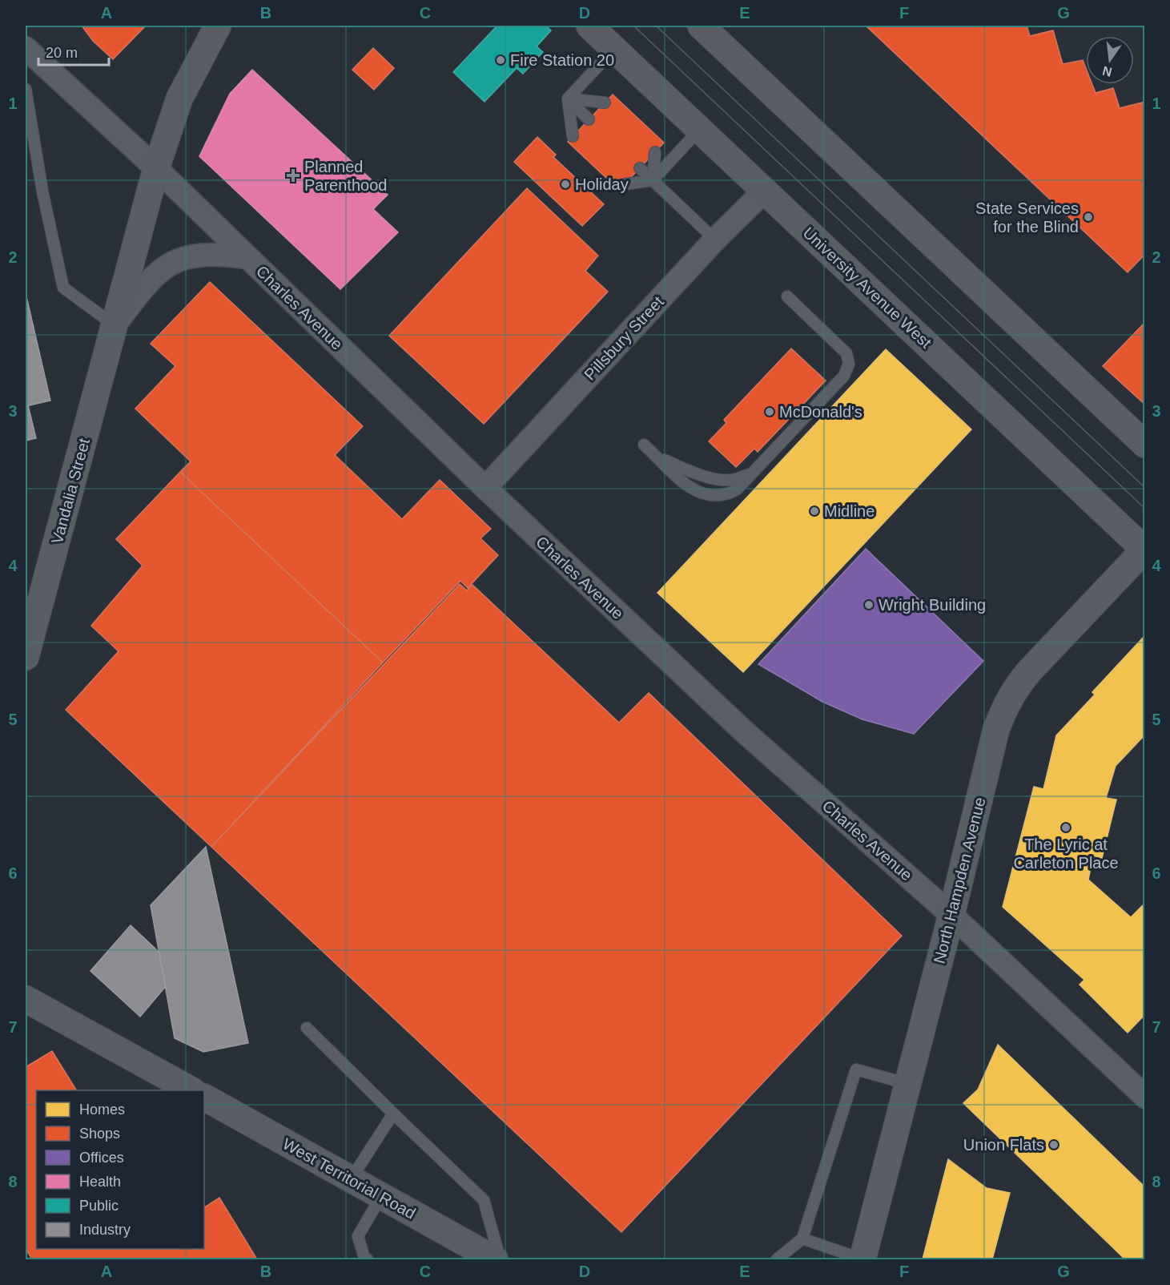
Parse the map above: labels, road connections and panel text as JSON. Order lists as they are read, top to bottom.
{
  "streets": {
    "street": [
      "University Avenue West",
      "Charles Avenue",
      "Pillsbury Street",
      "Vandalia Street",
      "North Hampden Avenue",
      "West Territorial Road"
    ]
  },
  "crossings": [
    ["University Avenue West", "Pillsbury Street"],
    ["University Avenue West", "North Hampden Avenue"],
    ["Charles Avenue", "Pillsbury Street"],
    ["Charles Avenue", "Vandalia Street"],
    ["Charles Avenue", "North Hampden Avenue"]
  ],
  "places": {
    "other": [
      "Fire Station 20",
      "Holiday",
      "State Services for the Blind",
      "McDonald's",
      "Midline",
      "Wright Building",
      "The Lyric at Carleton Place",
      "Union Flats"
    ],
    "health": ["Planned Parenthood"]
  },
  "legend": [
    "Homes",
    "Shops",
    "Offices",
    "Health",
    "Public",
    "Industry"
  ],
  "scale_bar": "20 m",
  "north": "bottom",
  "grid": {
    "columns": [
      "A",
      "B",
      "C",
      "D",
      "E",
      "F",
      "G"
    ],
    "rows": [
      "1",
      "2",
      "3",
      "4",
      "5",
      "6",
      "7",
      "8"
    ]
  }
}
